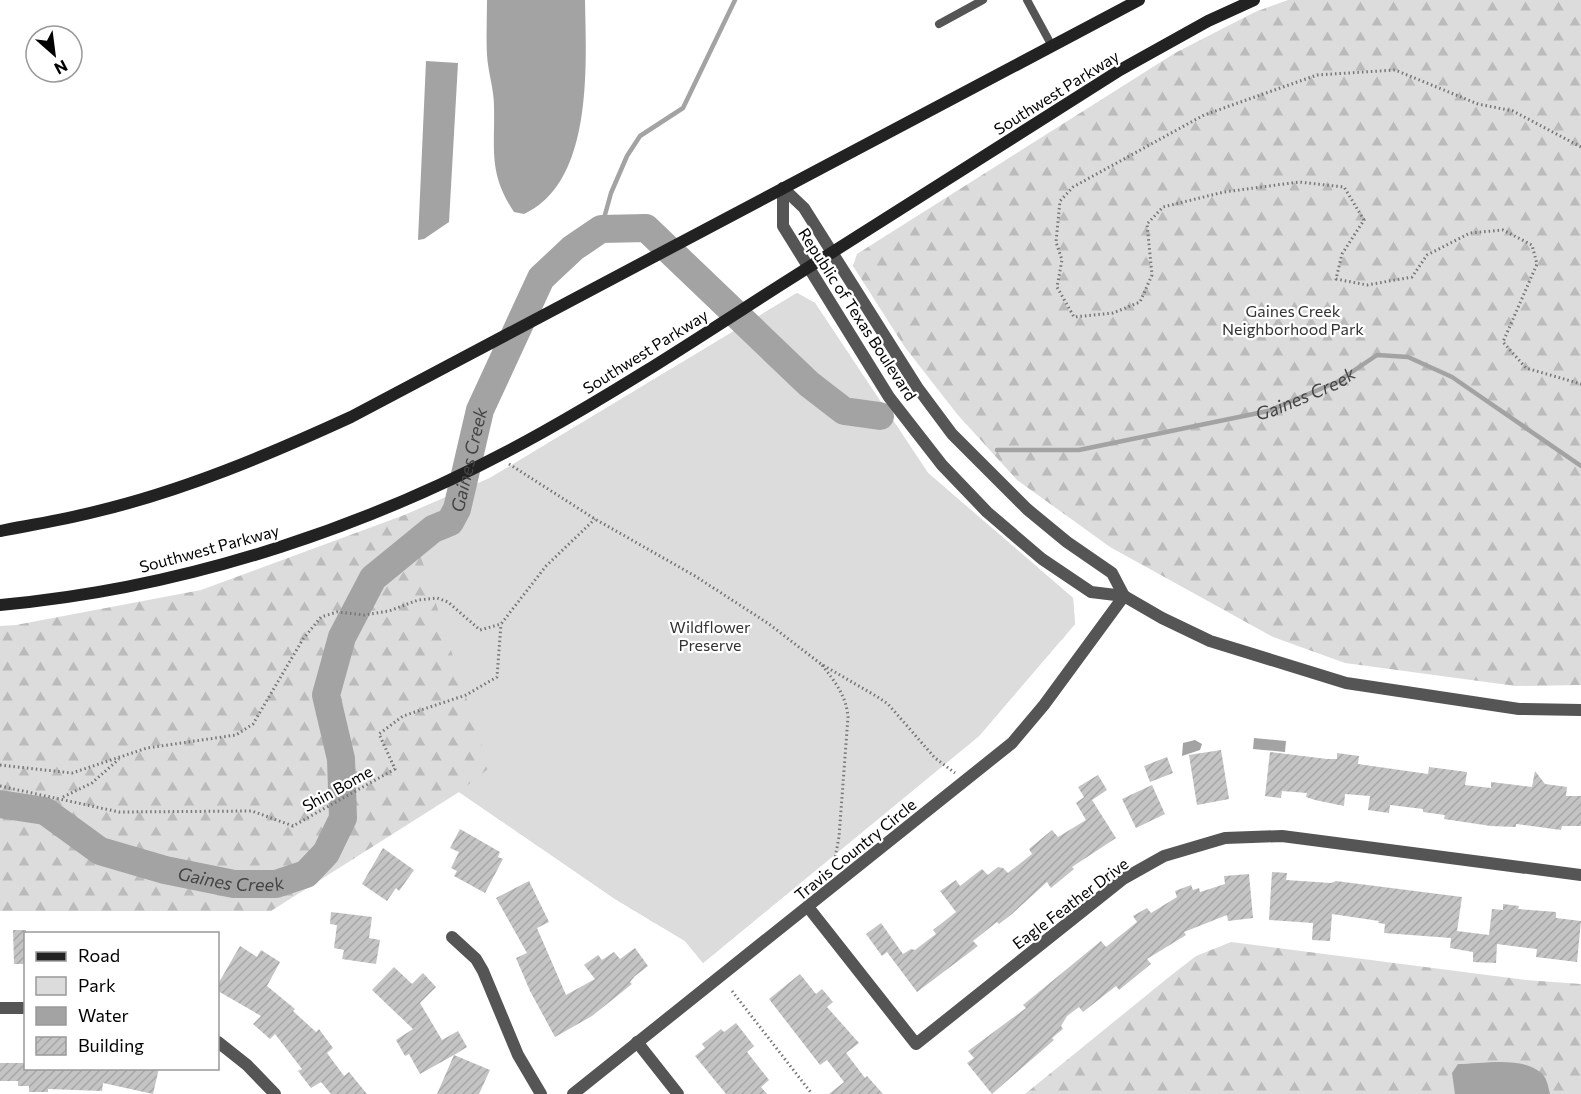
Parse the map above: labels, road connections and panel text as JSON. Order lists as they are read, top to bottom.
{
  "streets": {
    "main road": ["Southwest Parkway"],
    "street": ["Republic of Texas Boulevard", "Travis Country Circle", "Eagle Feather Drive"],
    "path": ["Shin Bome"]
  },
  "crossings": [
    ["Southwest Parkway", "Republic of Texas Boulevard"],
    ["Republic of Texas Boulevard", "Travis Country Circle"],
    ["Travis Country Circle", "Eagle Feather Drive"]
  ],
  "water": ["Gaines Creek"],
  "parks": ["Gaines Creek Neighborhood Park", "Wildflower Preserve"],
  "legend": [
    "Road",
    "Park",
    "Water",
    "Building"
  ],
  "north": "bottom right"
}
